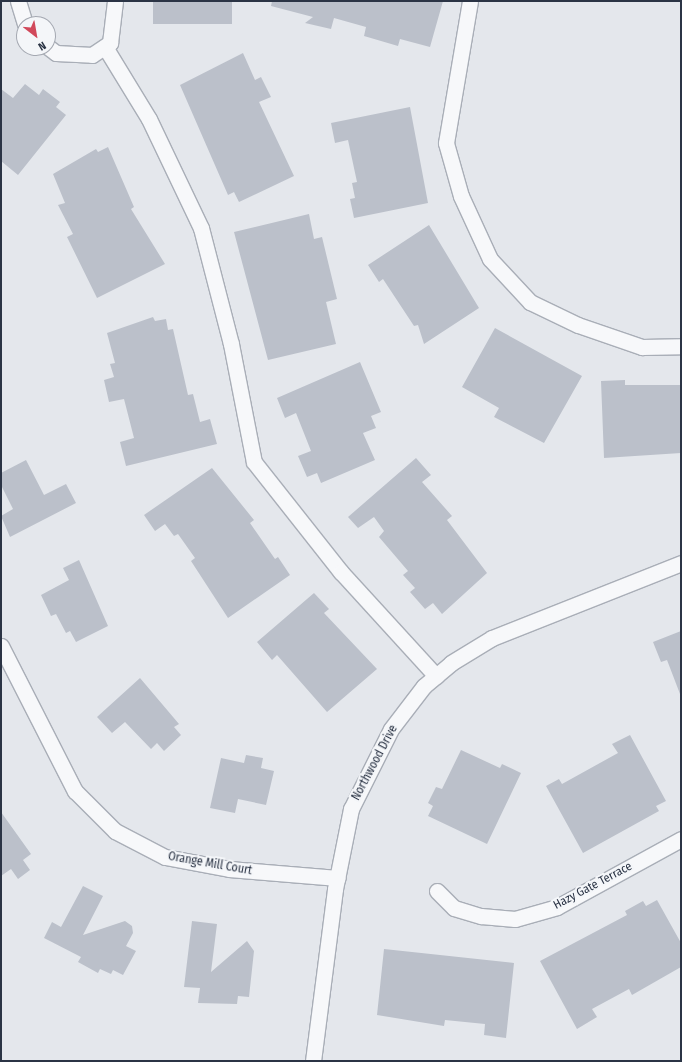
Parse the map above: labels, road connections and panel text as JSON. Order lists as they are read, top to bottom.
{
  "streets": {
    "street": ["Northwood Drive", "Orange Mill Court", "Hazy Gate Terrace"]
  },
  "crossings": [
    ["Northwood Drive", "Orange Mill Court"]
  ],
  "north": "bottom right"
}
